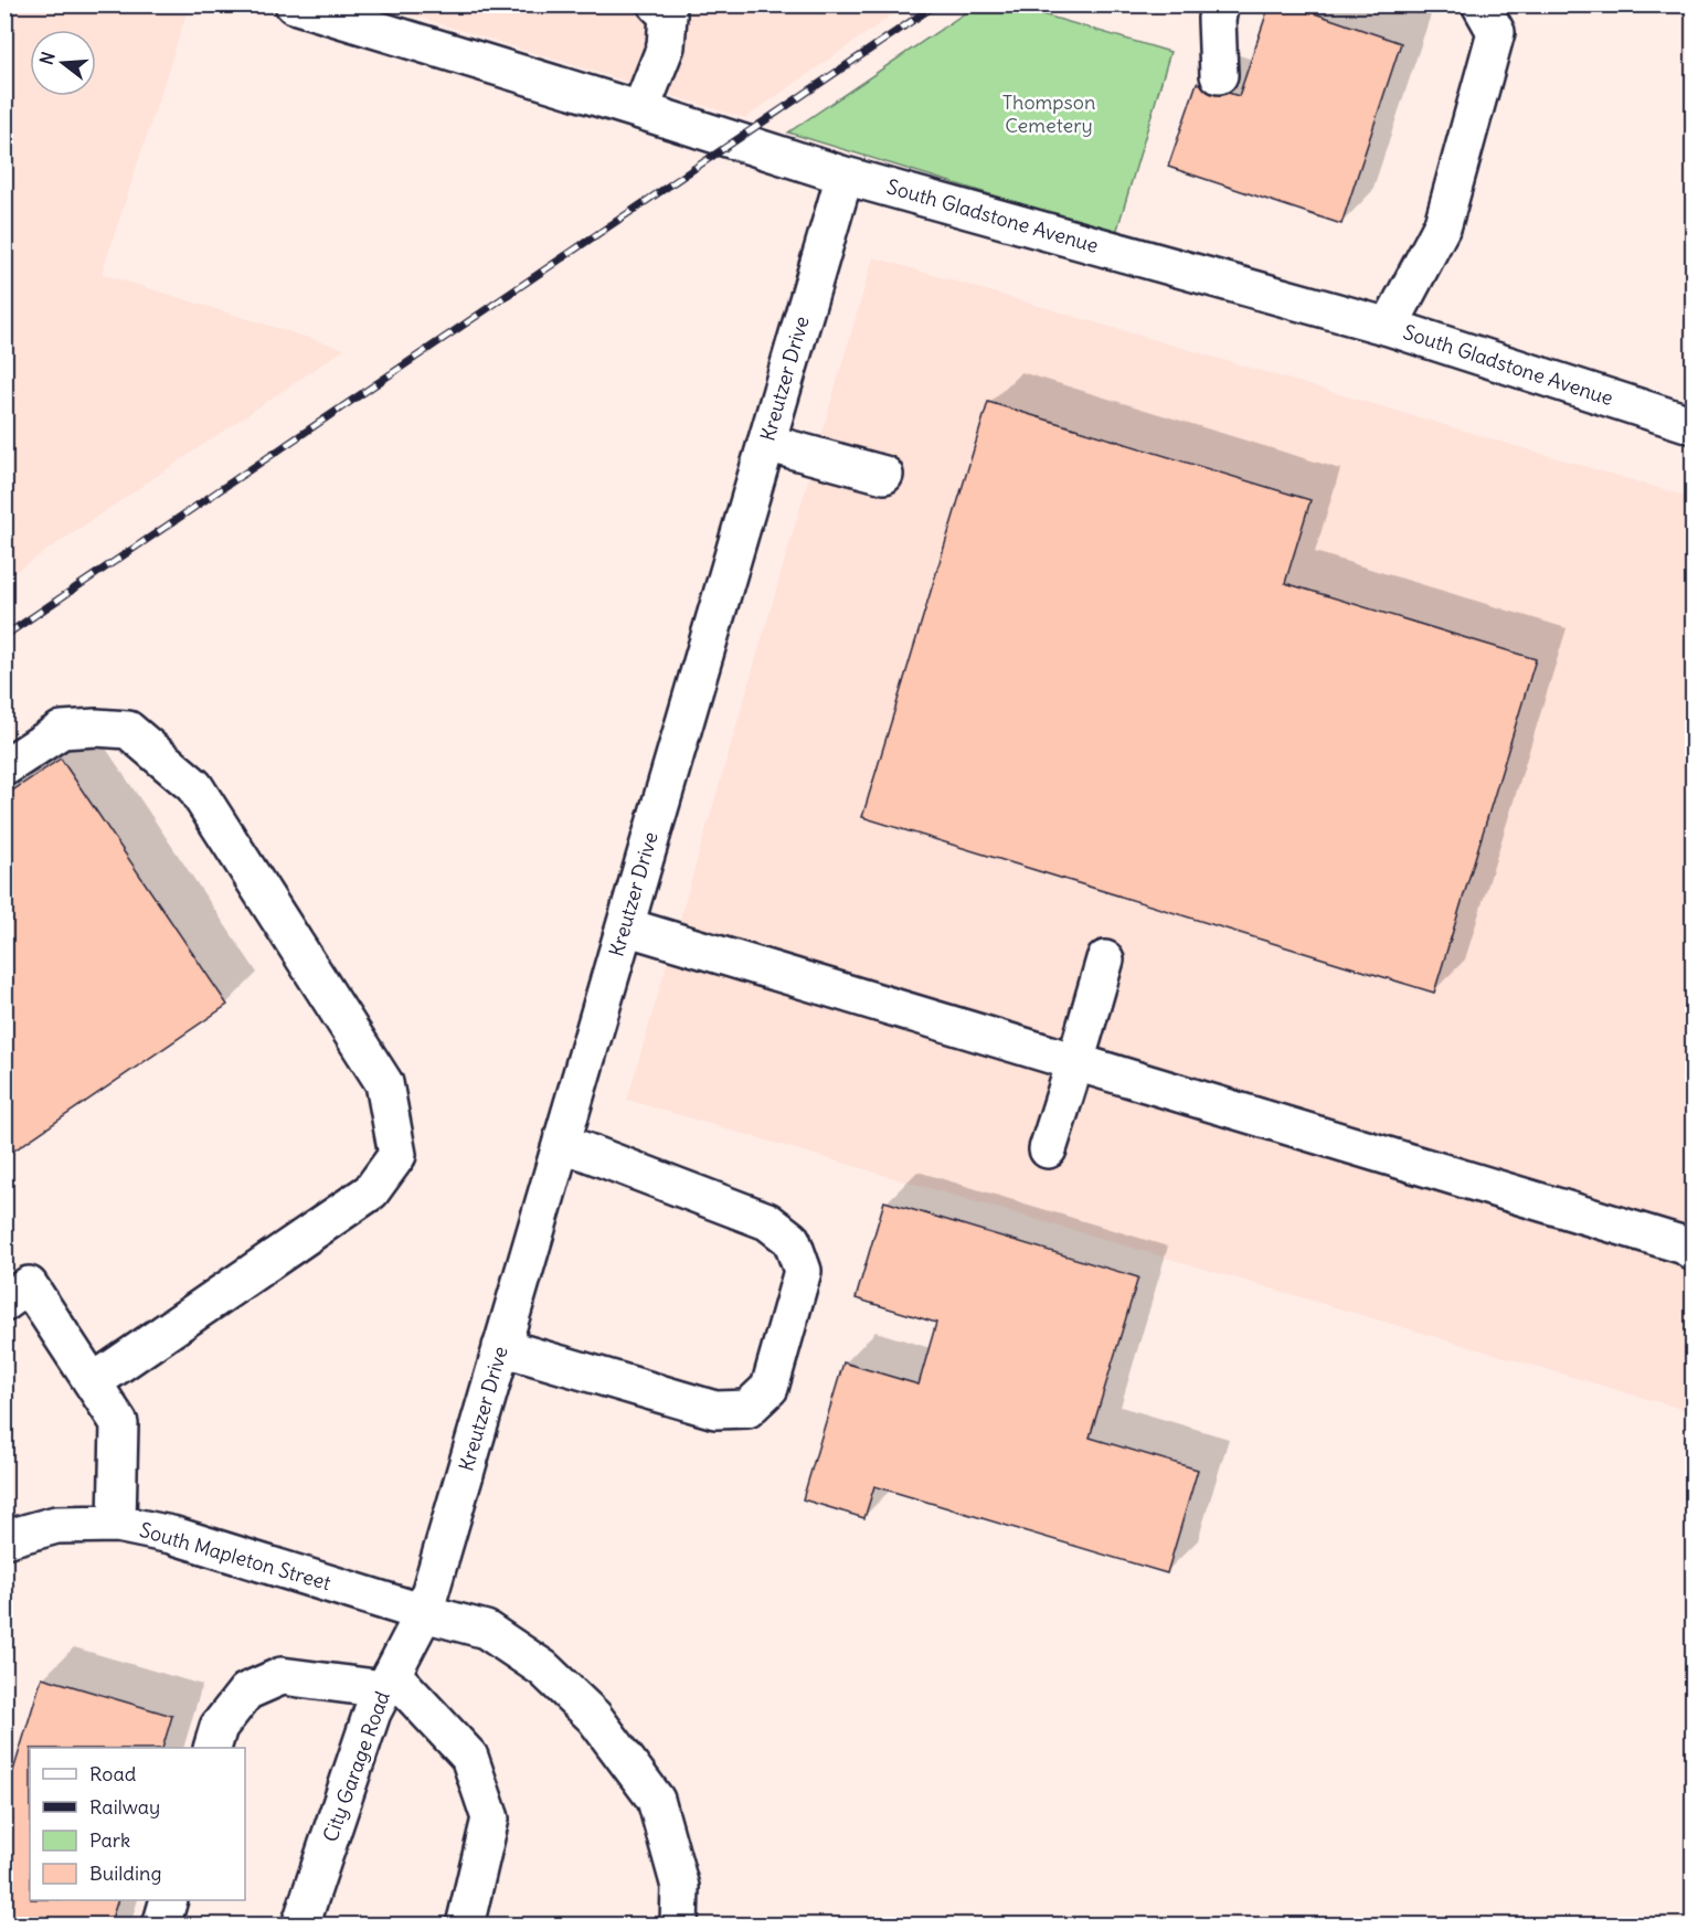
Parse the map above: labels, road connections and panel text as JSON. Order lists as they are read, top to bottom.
{
  "streets": {
    "street": [
      "South Gladstone Avenue",
      "Kreutzer Drive",
      "South Mapleton Street",
      "City Garage Road"
    ]
  },
  "crossings": [
    ["South Gladstone Avenue", "Kreutzer Drive"],
    ["Kreutzer Drive", "South Mapleton Street"],
    ["Kreutzer Drive", "City Garage Road"],
    ["South Mapleton Street", "City Garage Road"]
  ],
  "parks": ["Thompson Cemetery"],
  "legend": [
    "Road",
    "Railway",
    "Park",
    "Building"
  ],
  "north": "left"
}
